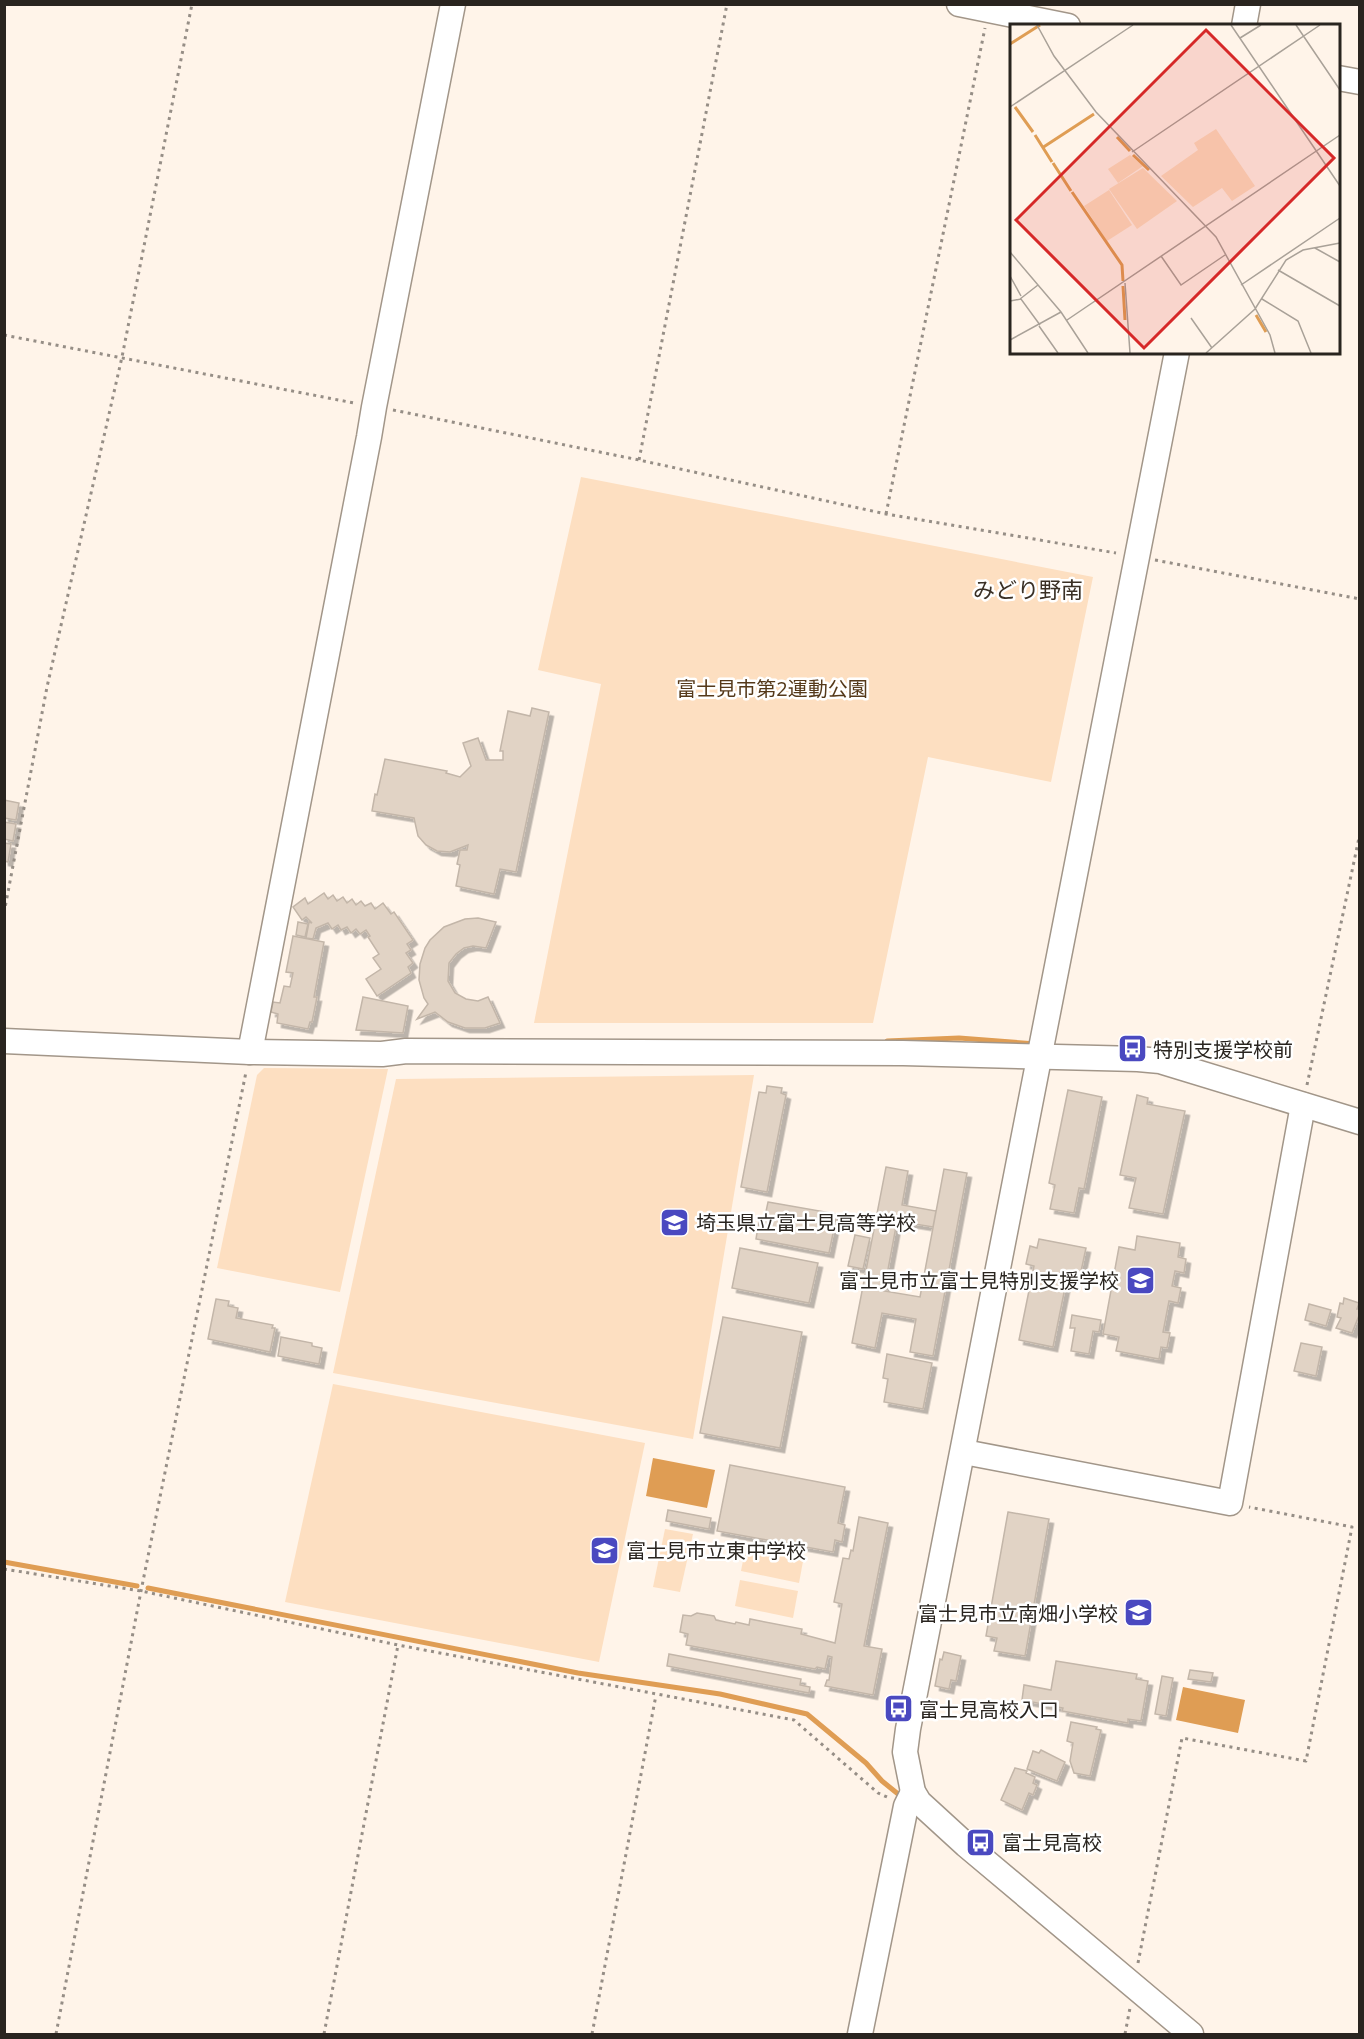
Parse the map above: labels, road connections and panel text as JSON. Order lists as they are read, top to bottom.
{
  "districts": ["みどり野南"],
  "parks": ["富士見市第2運動公園"],
  "places": {
    "bus stop": ["特別支援学校前", "富士見高校入口", "富士見高校"],
    "school or university": [
      "埼玉県立富士見高等学校",
      "富士見市立富士見特別支援学校",
      "富士見市立東中学校",
      "富士見市立南畑小学校"
    ]
  }
}
